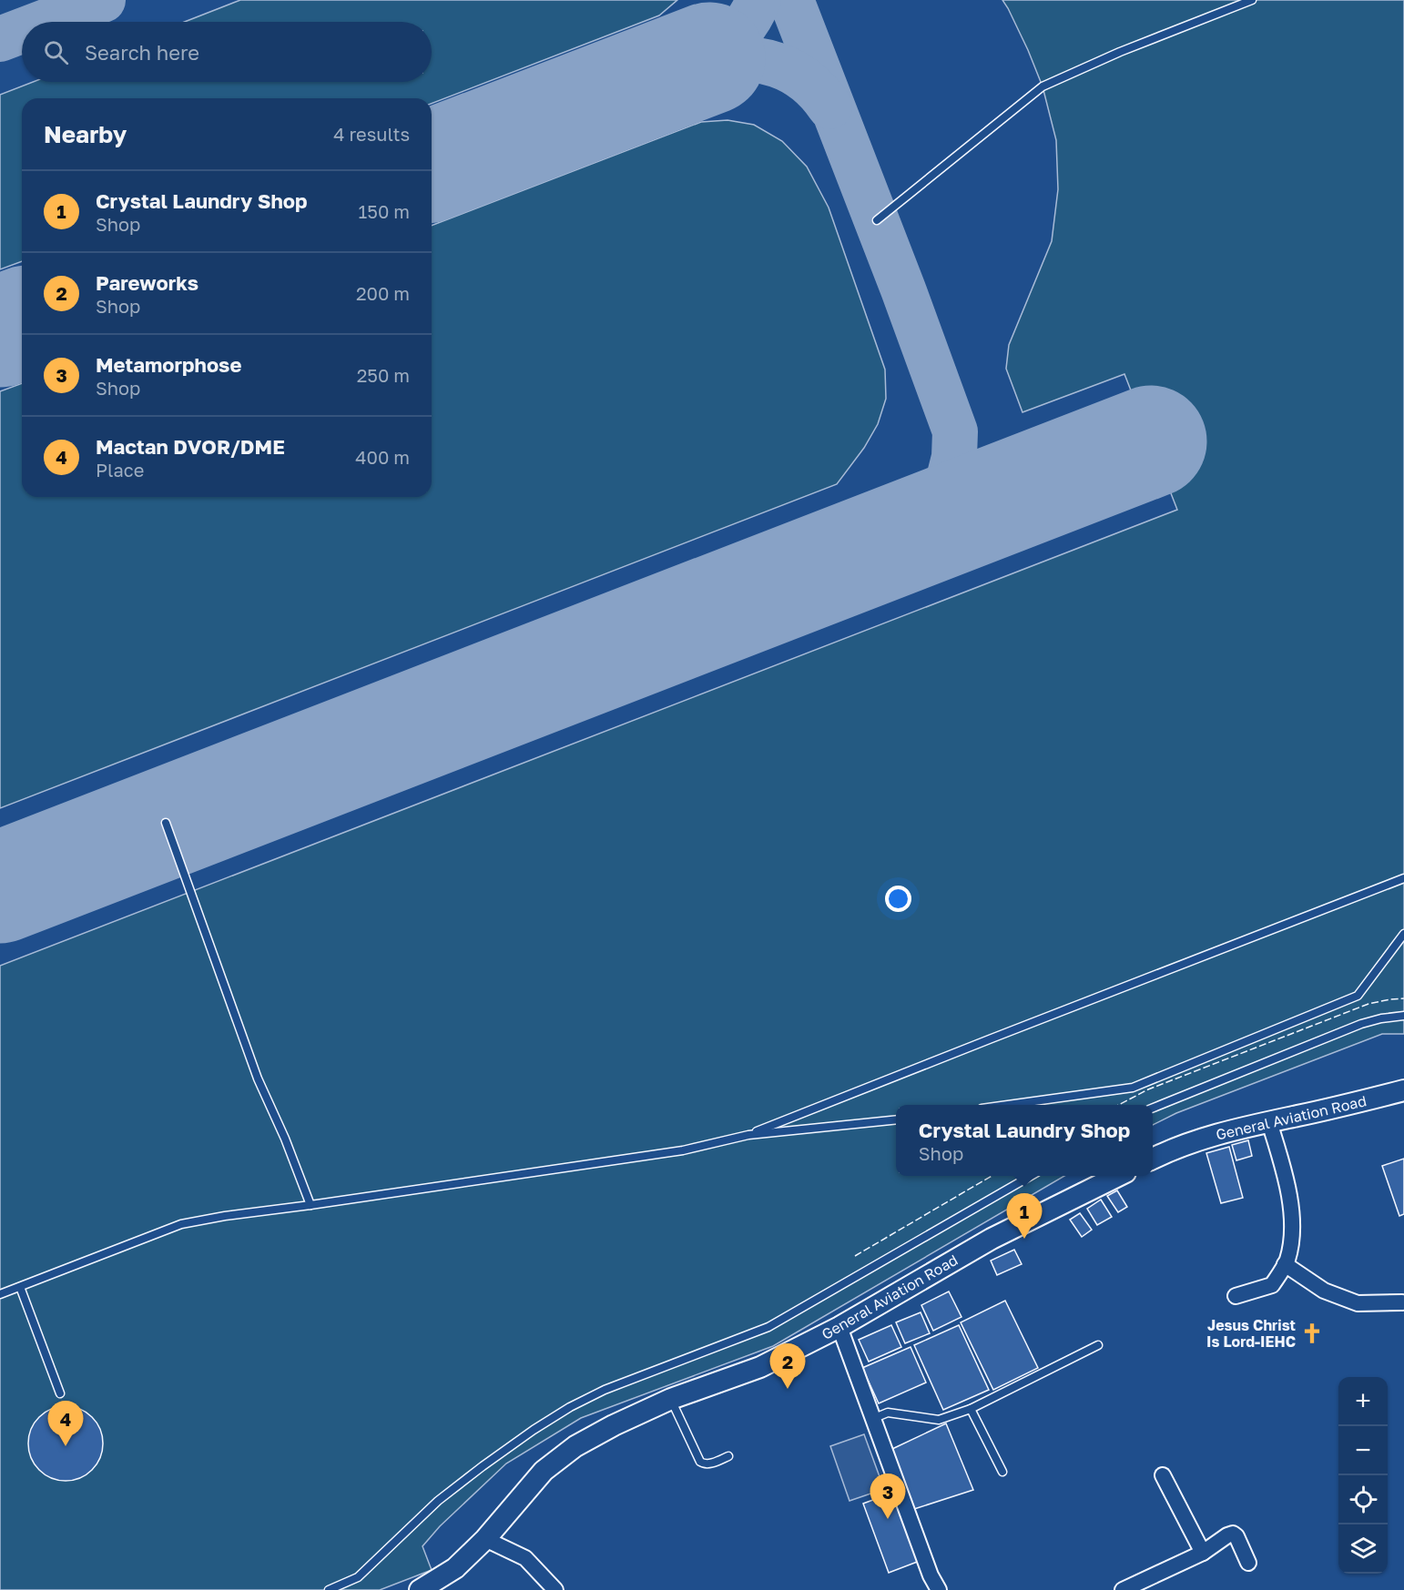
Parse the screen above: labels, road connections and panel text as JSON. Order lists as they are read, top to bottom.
{
  "streets": {
    "main road": ["General Aviation Road"]
  },
  "places": {
    "church": ["Jesus Christ Is Lord-IEHC"]
  },
  "page": {
    "search": "Search here",
    "heading": ["Nearby", "4 results"],
    "list": [
      {
        "mark": "1",
        "name": "Crystal Laundry Shop",
        "note": "Shop",
        "value": "150 m"
      },
      {
        "mark": "2",
        "name": "Pareworks",
        "note": "Shop",
        "value": "200 m"
      },
      {
        "mark": "3",
        "name": "Metamorphose",
        "note": "Shop",
        "value": "250 m"
      },
      {
        "mark": "4",
        "name": "Mactan DVOR/DME",
        "note": "Place",
        "value": "400 m"
      }
    ],
    "popup": ["Crystal Laundry Shop", "Shop"],
    "pins": [
      "1",
      "2",
      "4",
      "3"
    ],
    "map_buttons": ["+", "−"]
  }
}
